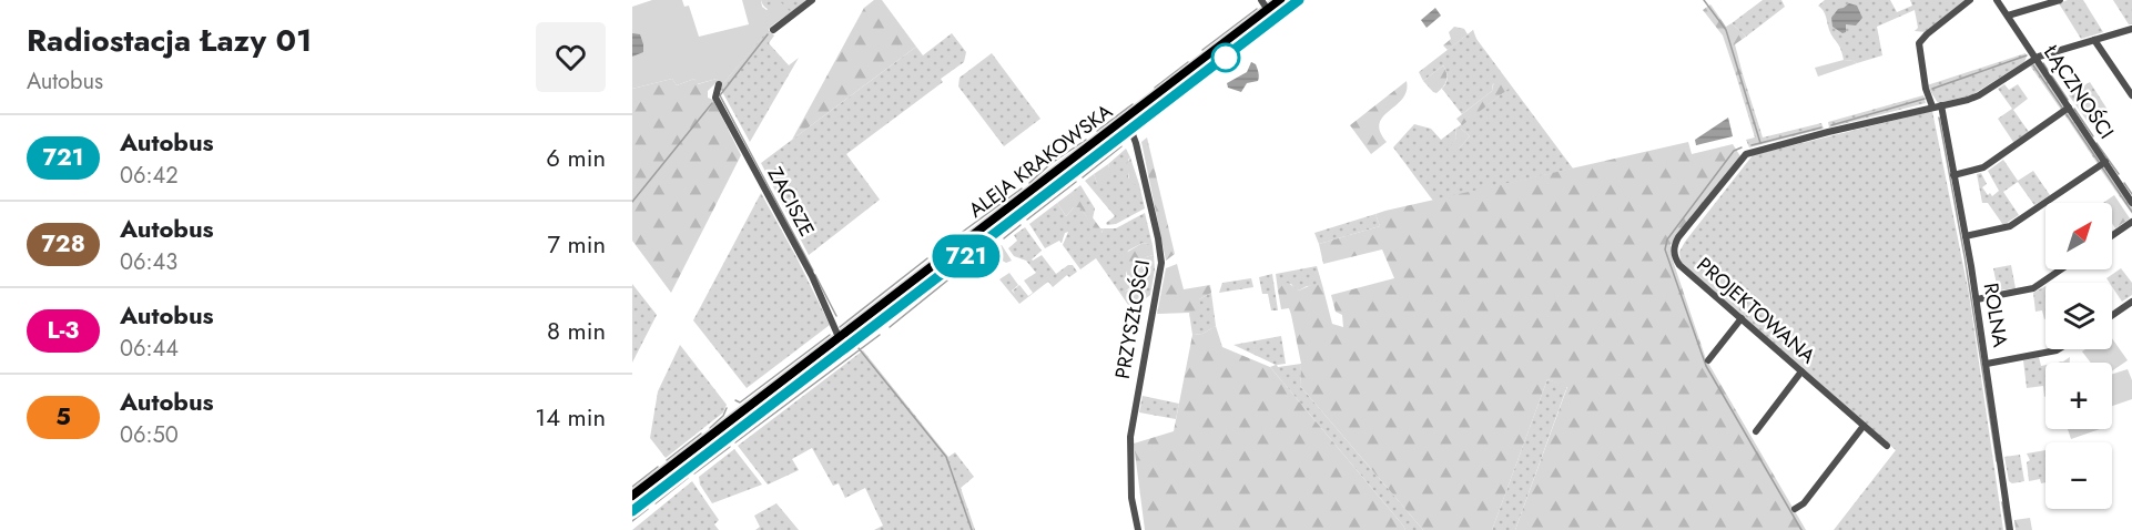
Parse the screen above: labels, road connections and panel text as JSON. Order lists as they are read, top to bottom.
{
  "streets": {
    "main road": ["ALEJA KRAKOWSKA"],
    "street": [
      "ŁĄCZNOŚCI",
      "ZACISZE",
      "PROJEKTOWANA",
      "ROLNA",
      "PRZYSZŁOŚCI"
    ]
  },
  "crossings": [
    ["ŁĄCZNOŚCI", "PROJEKTOWANA"],
    ["ALEJA KRAKOWSKA", "ZACISZE"],
    ["ALEJA KRAKOWSKA", "PRZYSZŁOŚCI"],
    ["PROJEKTOWANA", "ROLNA"]
  ],
  "lines": ["bus line 721"],
  "north": "top right",
  "page": {
    "heading": ["Radiostacja Łazy 01", "Autobus"],
    "on_map": "721",
    "list": [
      {
        "mark": "721",
        "name": "Autobus",
        "note": "06:42",
        "value": "6 min"
      },
      {
        "mark": "728",
        "name": "Autobus",
        "note": "06:43",
        "value": "7 min"
      },
      {
        "mark": "L-3",
        "name": "Autobus",
        "note": "06:44",
        "value": "8 min"
      },
      {
        "mark": "5",
        "name": "Autobus",
        "note": "06:50",
        "value": "14 min"
      }
    ],
    "map_buttons": ["+", "−"]
  }
}
